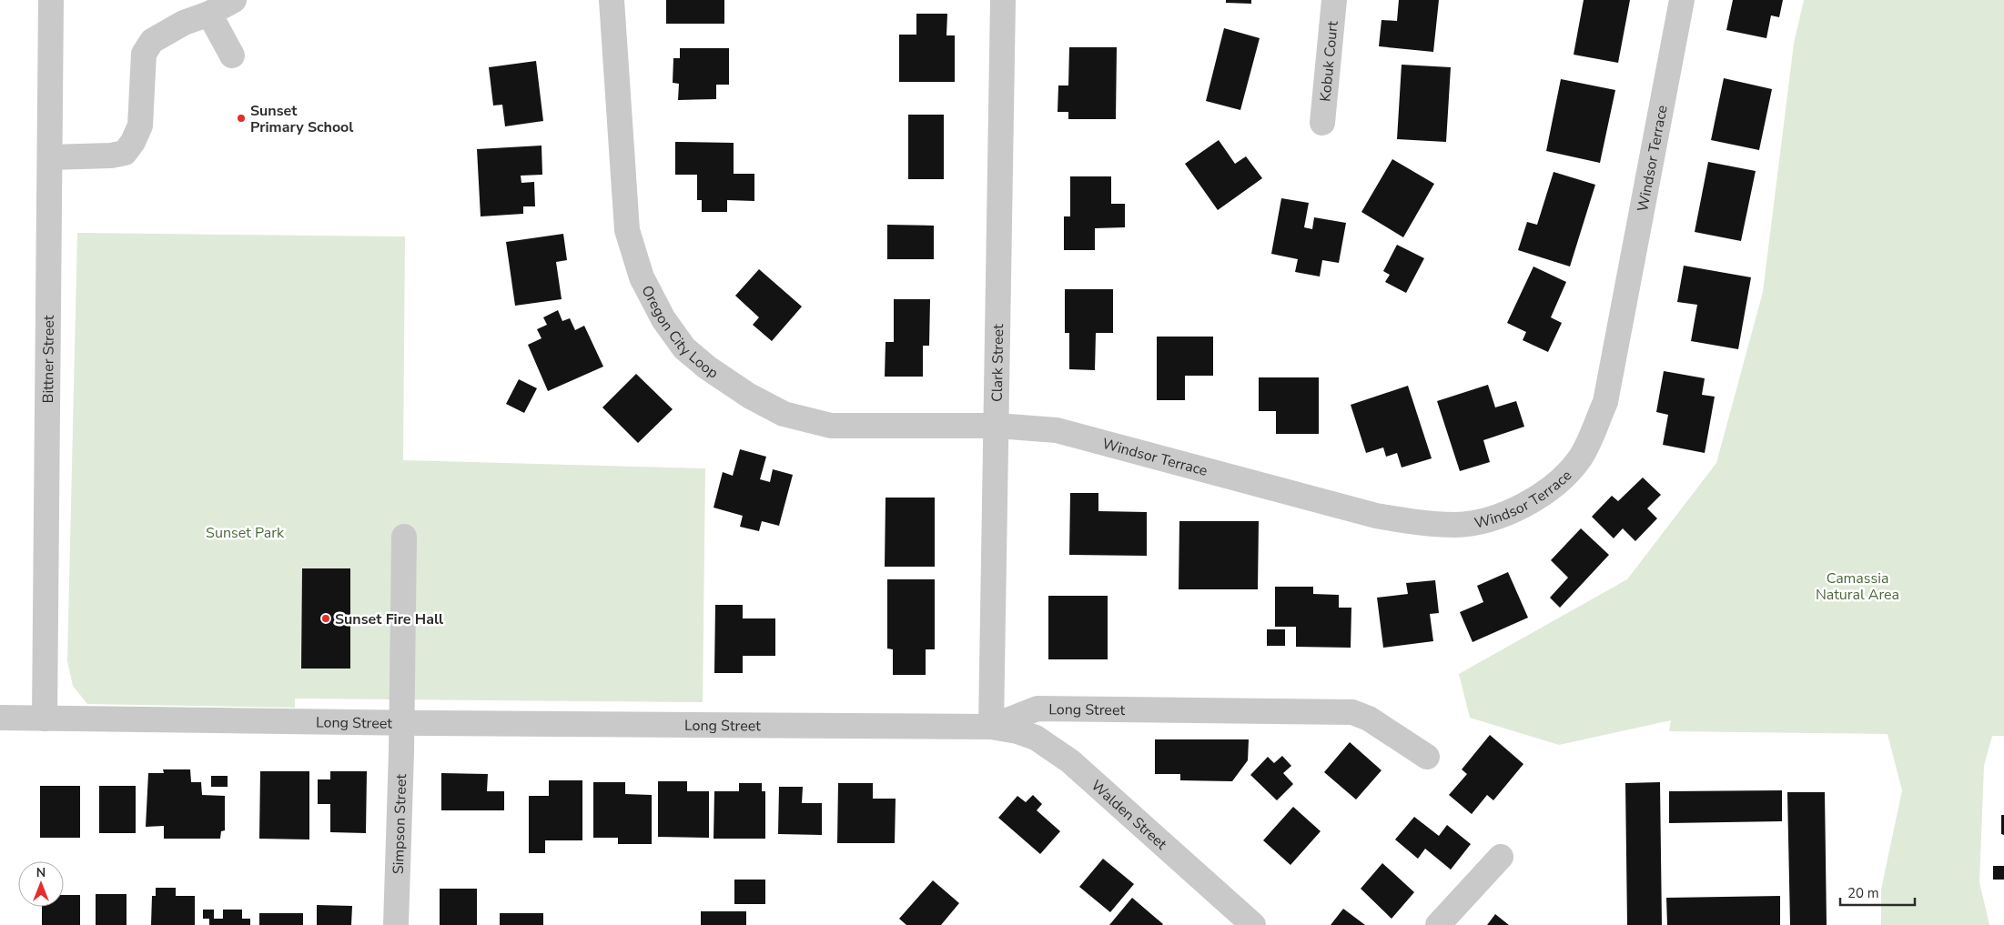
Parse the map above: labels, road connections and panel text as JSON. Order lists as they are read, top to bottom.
{
  "streets": {
    "street": [
      "Kobuk Court",
      "Windsor Terrace",
      "Oregon City Loop",
      "Bittner Street",
      "Clark Street",
      "Long Street",
      "Walden Street",
      "Simpson Street"
    ]
  },
  "crossings": [
    ["Windsor Terrace", "Oregon City Loop"],
    ["Windsor Terrace", "Clark Street"],
    ["Oregon City Loop", "Clark Street"],
    ["Bittner Street", "Long Street"],
    ["Clark Street", "Long Street"],
    ["Clark Street", "Walden Street"],
    ["Long Street", "Walden Street"],
    ["Long Street", "Simpson Street"]
  ],
  "parks": ["Sunset Park", "Camassia Natural Area"],
  "places": ["Sunset Primary School", "Sunset Fire Hall"],
  "scale_bar": "20 m",
  "north": "top"
}
